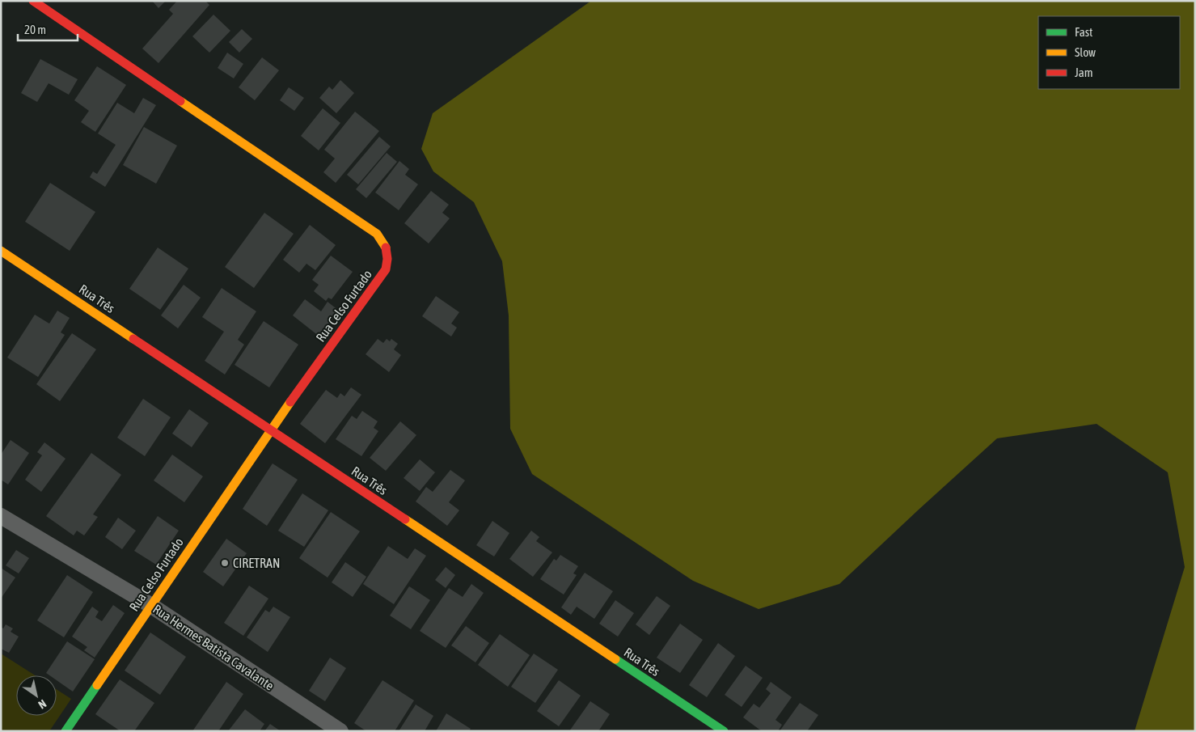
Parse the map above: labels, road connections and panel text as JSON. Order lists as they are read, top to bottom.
{
  "streets": {
    "street": ["Rua Três", "Rua Celso Furtado", "Rua Hermes Batista Cavalante"]
  },
  "crossings": [
    ["Rua Três", "Rua Celso Furtado"],
    ["Rua Celso Furtado", "Rua Hermes Batista Cavalante"]
  ],
  "places": ["CIRETRAN"],
  "legend": ["Fast", "Slow", "Jam"],
  "scale_bar": "20 m",
  "north": "bottom right"
}
